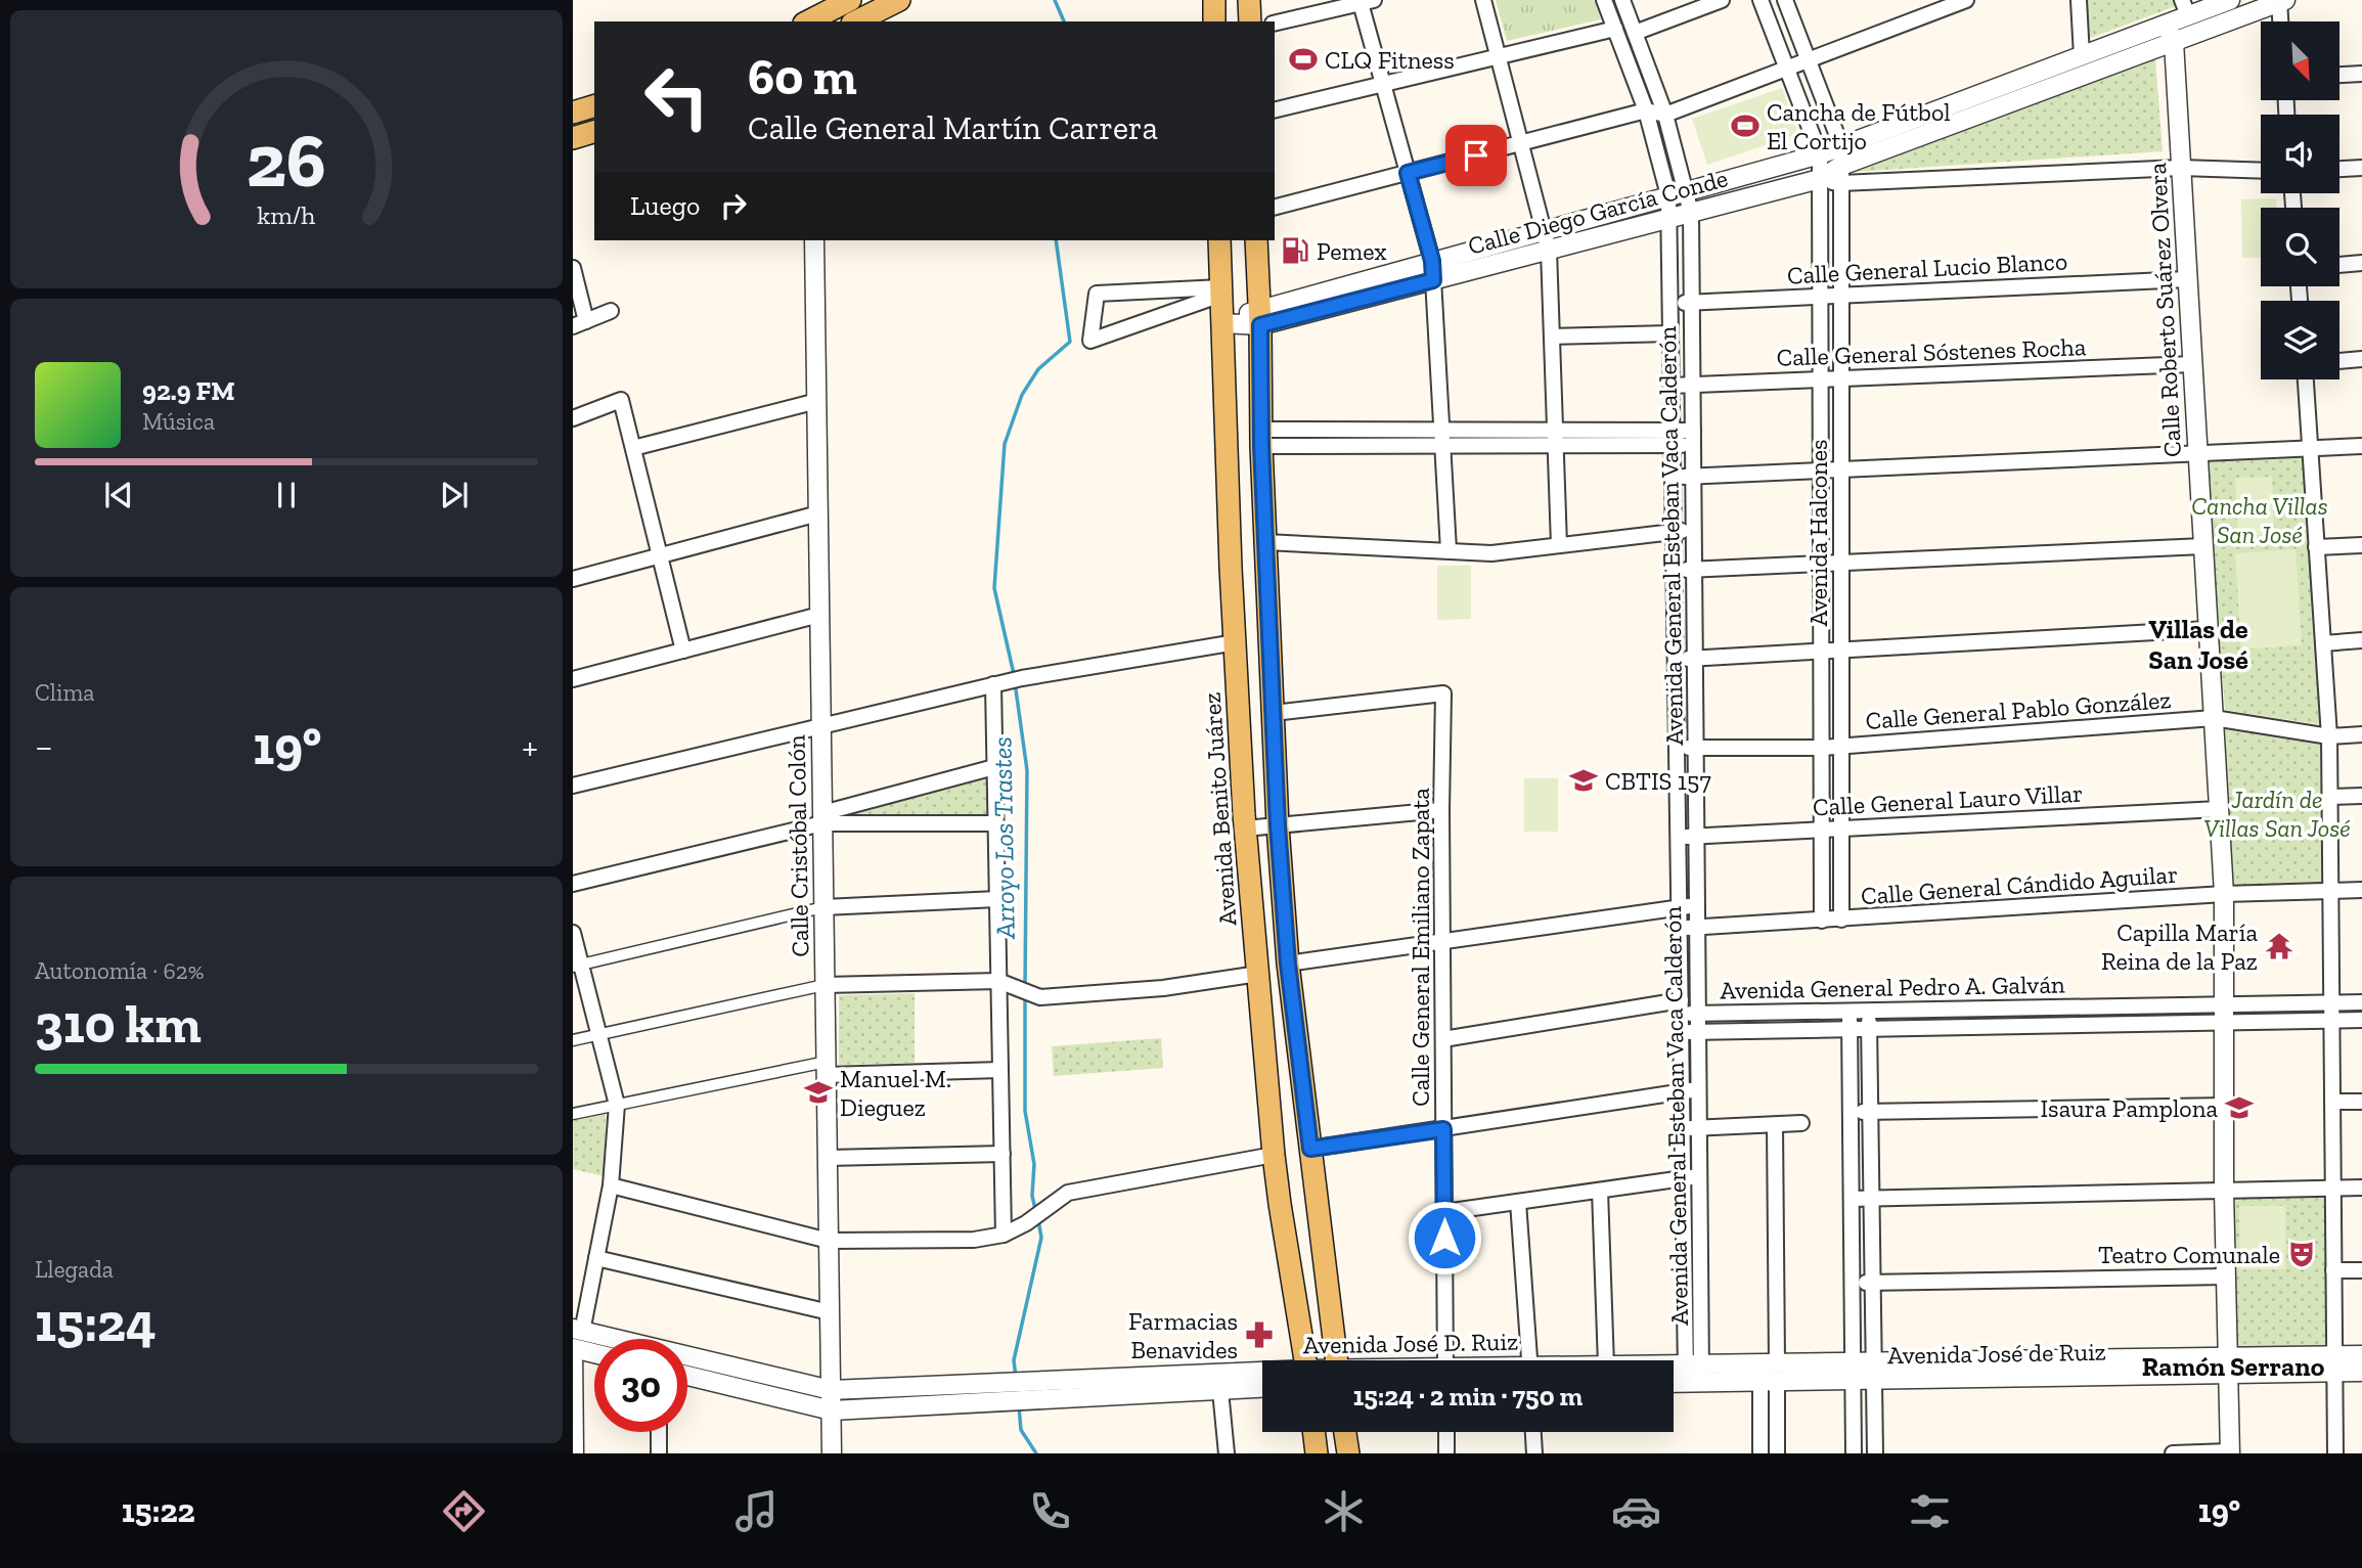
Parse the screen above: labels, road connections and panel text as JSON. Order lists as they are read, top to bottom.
{
  "streets": {
    "main road": ["Avenida Benito Juárez"],
    "street": [
      "Calle Diego García Conde",
      "Calle General Lucio Blanco",
      "Calle Roberto Suárez Olvera",
      "Calle General Sóstenes Rocha",
      "Avenida Halcones",
      "Avenida General Esteban Vaca Calderón",
      "Calle General Pablo González",
      "Calle General Lauro Villar",
      "Calle Cristóbal Colón",
      "Calle General Cándido Aguilar",
      "Calle General Emiliano Zapata",
      "Avenida General Pedro A. Galván",
      "Avenida José D. Ruiz",
      "Avenida José de Ruiz"
    ]
  },
  "crossings": [
    ["Calle Diego García Conde", "Calle Roberto Suárez Olvera"],
    ["Calle Diego García Conde", "Avenida Halcones"],
    ["Calle Diego García Conde", "Avenida General Esteban Vaca Calderón"],
    ["Calle Diego García Conde", "Avenida Benito Juárez"],
    ["Calle General Lucio Blanco", "Calle Roberto Suárez Olvera"],
    ["Calle General Lucio Blanco", "Avenida Halcones"],
    ["Calle General Lucio Blanco", "Avenida General Esteban Vaca Calderón"],
    ["Calle Roberto Suárez Olvera", "Calle General Sóstenes Rocha"],
    ["Calle Roberto Suárez Olvera", "Calle General Pablo González"],
    ["Calle Roberto Suárez Olvera", "Calle General Lauro Villar"],
    ["Calle Roberto Suárez Olvera", "Calle General Cándido Aguilar"],
    ["Calle Roberto Suárez Olvera", "Avenida General Pedro A. Galván"],
    ["Calle Roberto Suárez Olvera", "Avenida José de Ruiz"],
    ["Calle General Sóstenes Rocha", "Avenida Halcones"],
    ["Calle General Sóstenes Rocha", "Avenida General Esteban Vaca Calderón"],
    ["Avenida Halcones", "Calle General Pablo González"],
    ["Avenida Halcones", "Calle General Lauro Villar"],
    ["Avenida Halcones", "Calle General Cándido Aguilar"],
    ["Avenida General Esteban Vaca Calderón", "Calle General Pablo González"],
    ["Avenida General Esteban Vaca Calderón", "Calle General Lauro Villar"],
    ["Avenida General Esteban Vaca Calderón", "Calle General Cándido Aguilar"],
    ["Avenida General Esteban Vaca Calderón", "Avenida General Pedro A. Galván"],
    ["Avenida General Esteban Vaca Calderón", "Avenida José D. Ruiz"],
    ["Calle Cristóbal Colón", "Avenida José D. Ruiz"],
    ["Calle General Emiliano Zapata", "Avenida General Pedro A. Galván"],
    ["Avenida José D. Ruiz", "Avenida José de Ruiz"]
  ],
  "districts": ["Villas de San José", "Ramón Serrano"],
  "water": ["Arroyo Los Trastes"],
  "parks": ["Cancha Villas San José", "Jardín de Villas San José"],
  "places": {
    "sports": ["CLQ Fitness", "Cancha de Fútbol El Cortijo"],
    "fuel station": ["Pemex"],
    "school or university": ["CBTIS 157", "Manuel M. Dieguez", "Isaura Pamplona"],
    "temple": ["Capilla María Reina de la Paz"],
    "theatre": ["Teatro Comunale"],
    "pharmacy": ["Farmacias Benavides"]
  },
  "north": "bottom right",
  "page": {
    "turn": ["60 m", "Calle General Martín Carrera"],
    "then": "Luego",
    "song": ["92.9 FM", "Música"],
    "tile": [
      "Clima",
      ["Autonomía · 62%", "310 km"],
      ["Llegada", "15:24"]
    ],
    "heat": ["−", "19°", "+"],
    "limit": "30",
    "trip": "15:24 · 2 min · 750 m",
    "tabs": ["15:22", "19°"],
    "gauge": ["26", "km/h"]
  }
}
